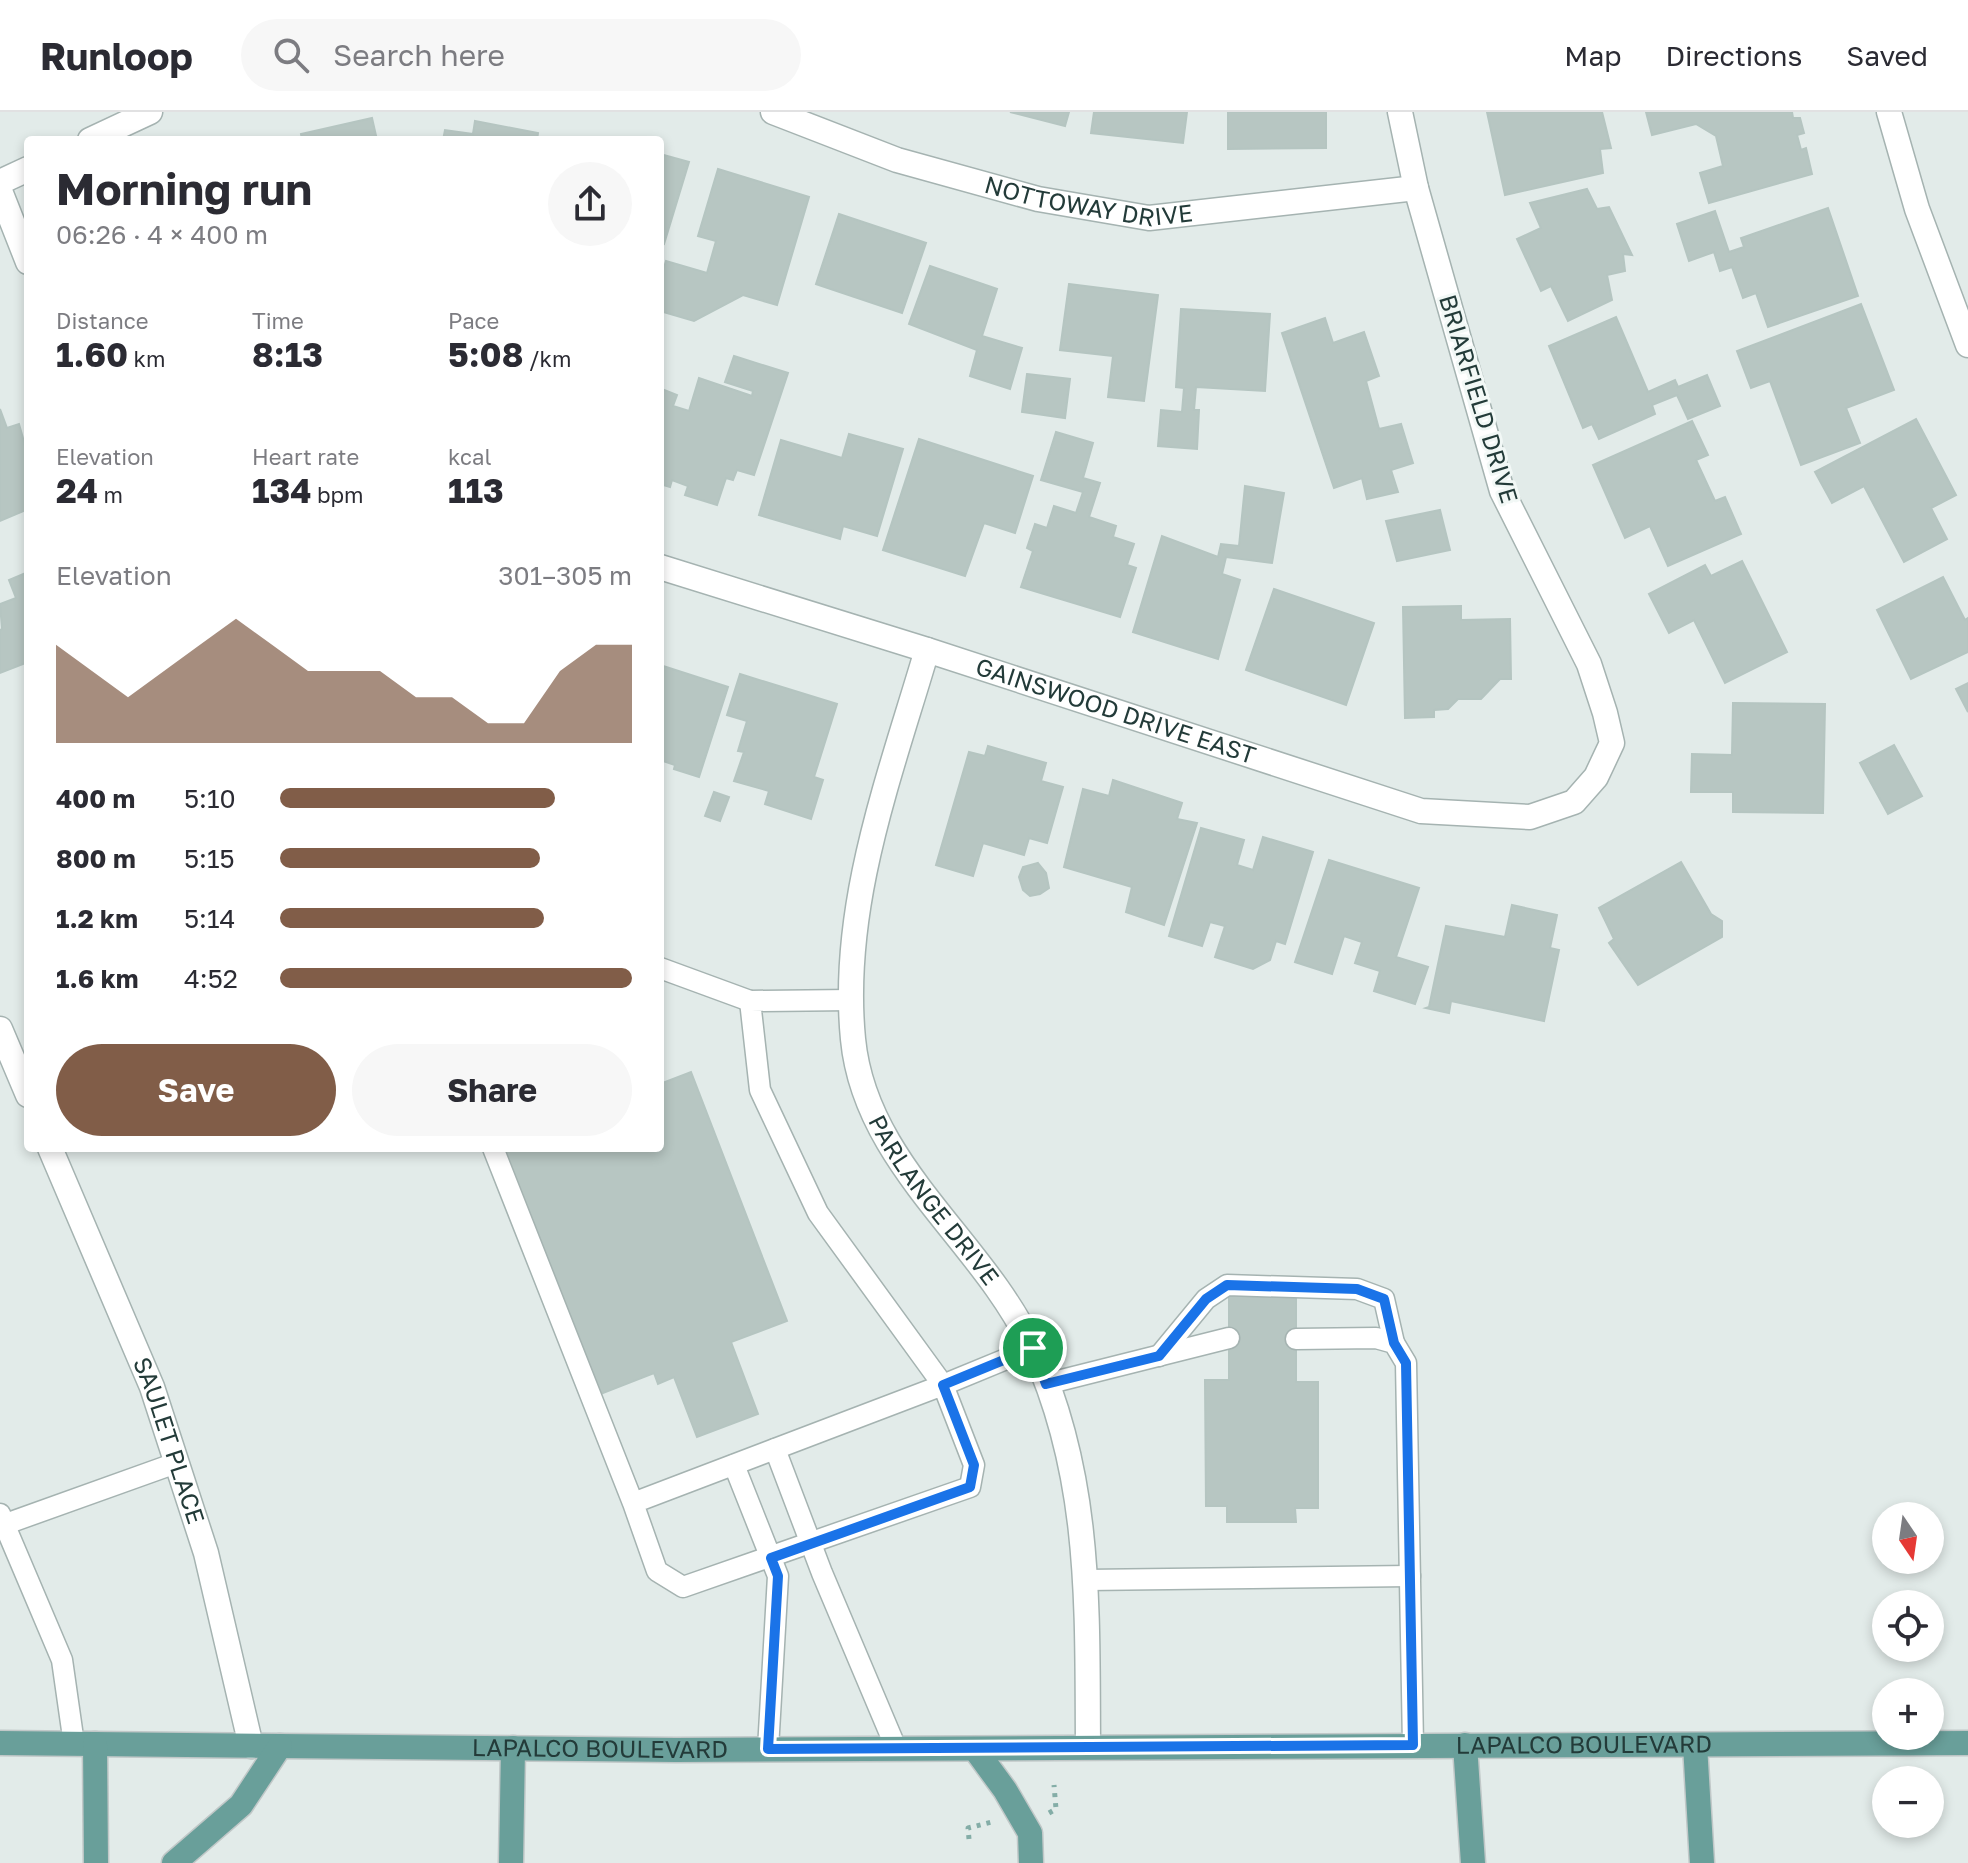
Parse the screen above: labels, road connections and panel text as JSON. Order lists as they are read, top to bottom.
{
  "streets": {
    "main road": ["LAPALCO BOULEVARD"],
    "street": [
      "NOTTOWAY DRIVE",
      "BRIARFIELD DRIVE",
      "GAINSWOOD DRIVE EAST",
      "PARLANGE DRIVE",
      "SAULET PLACE"
    ]
  },
  "crossings": [
    ["NOTTOWAY DRIVE", "BRIARFIELD DRIVE"],
    ["BRIARFIELD DRIVE", "GAINSWOOD DRIVE EAST"],
    ["GAINSWOOD DRIVE EAST", "PARLANGE DRIVE"],
    ["PARLANGE DRIVE", "LAPALCO BOULEVARD"],
    ["SAULET PLACE", "LAPALCO BOULEVARD"]
  ],
  "north": "bottom",
  "page": {
    "header": "Runloop",
    "search": "Search here",
    "nav": ["Map", "Directions", "Saved"],
    "heading": ["Morning run", "06:26 · 4 × 400 m"],
    "stats": [
      ["Distance", "1.60 km"],
      ["Time", "8:13"],
      ["Pace", "5:08 /km"],
      ["Elevation", "24 m"],
      ["Heart rate", "134 bpm"],
      ["kcal", "113"]
    ],
    "chart": ["Elevation", "301–305 m"],
    "list": [
      {
        "name": "400 m",
        "note": "5:10"
      },
      {
        "name": "800 m",
        "note": "5:15"
      },
      {
        "name": "1.2 km",
        "note": "5:14"
      },
      {
        "name": "1.6 km",
        "note": "4:52"
      }
    ],
    "buttons": ["Save", "Share"],
    "map_buttons": ["+", "−"]
  }
}
